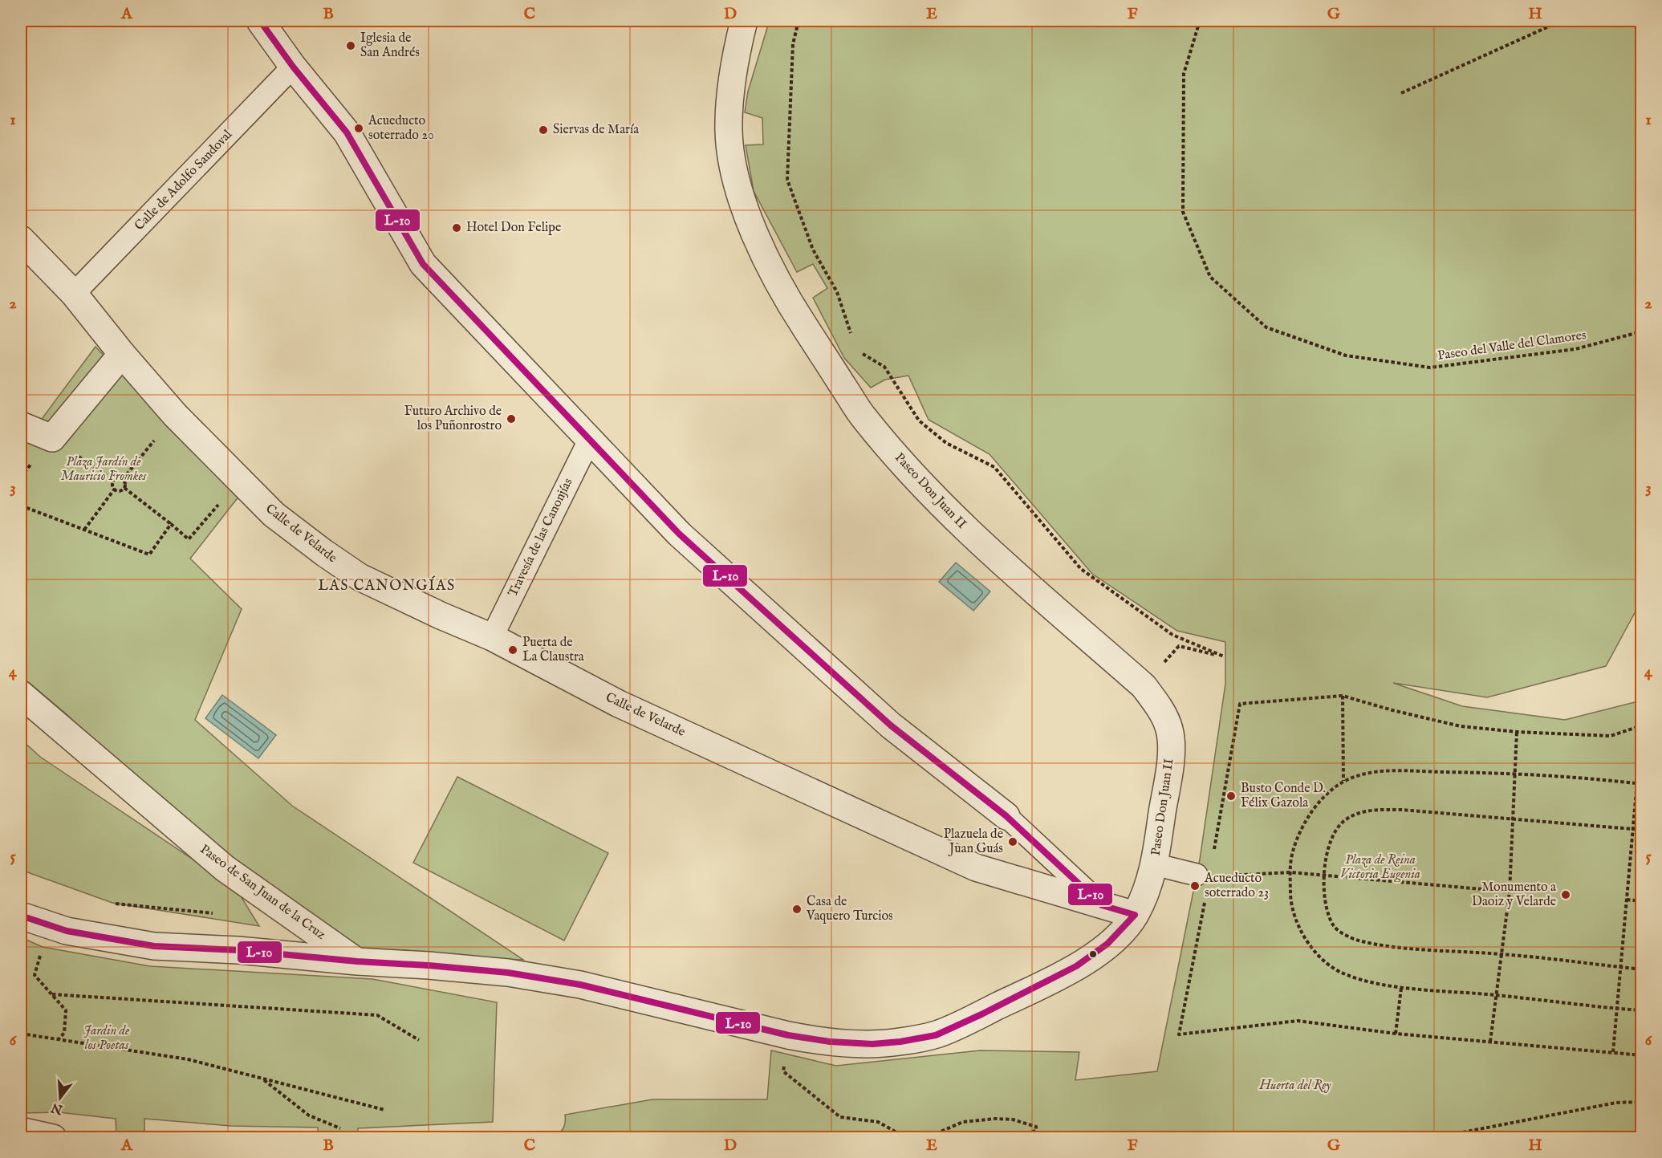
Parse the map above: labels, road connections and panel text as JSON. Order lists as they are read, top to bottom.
{
  "streets": {
    "street": [
      "Calle de Adolfo Sandoval",
      "Paseo Don Juan II",
      "Calle de Velarde",
      "Travesía de las Canonjías",
      "Paseo de San Juan de la Cruz"
    ],
    "path": ["Paseo del Valle del Clamores"]
  },
  "crossings": [
    ["Calle de Adolfo Sandoval", "Calle de Velarde"],
    ["Paseo Don Juan II", "Paseo de San Juan de la Cruz"],
    ["Calle de Velarde", "Travesía de las Canonjías"]
  ],
  "districts": ["LAS CANONGÍAS"],
  "parks": [
    "Plaza Jardín de Mauricio Fromkes",
    "Plaza de Reina Victoria Eugenia",
    "Jardin de los Poetas",
    "Huerta del Rey"
  ],
  "places": [
    "Iglesia de San Andrés",
    "Acueducto soterrado 20",
    "Siervas de María",
    "Hotel Don Felipe",
    "Futuro Archivo de los Puñonrostro",
    "Puerta de La Claustra",
    "Busto Conde D. Félix Gazola",
    "Plazuela de Juan Guás",
    "Acueducto soterrado 23",
    "Monumento a Daoiz y Velarde",
    "Casa de Vaquero Turcios"
  ],
  "lines": ["transit line L-10"],
  "north": "bottom",
  "grid": {
    "columns": [
      "A",
      "B",
      "C",
      "D",
      "E",
      "F",
      "G",
      "H"
    ],
    "rows": [
      "1",
      "2",
      "3",
      "4",
      "5",
      "6"
    ]
  }
}
